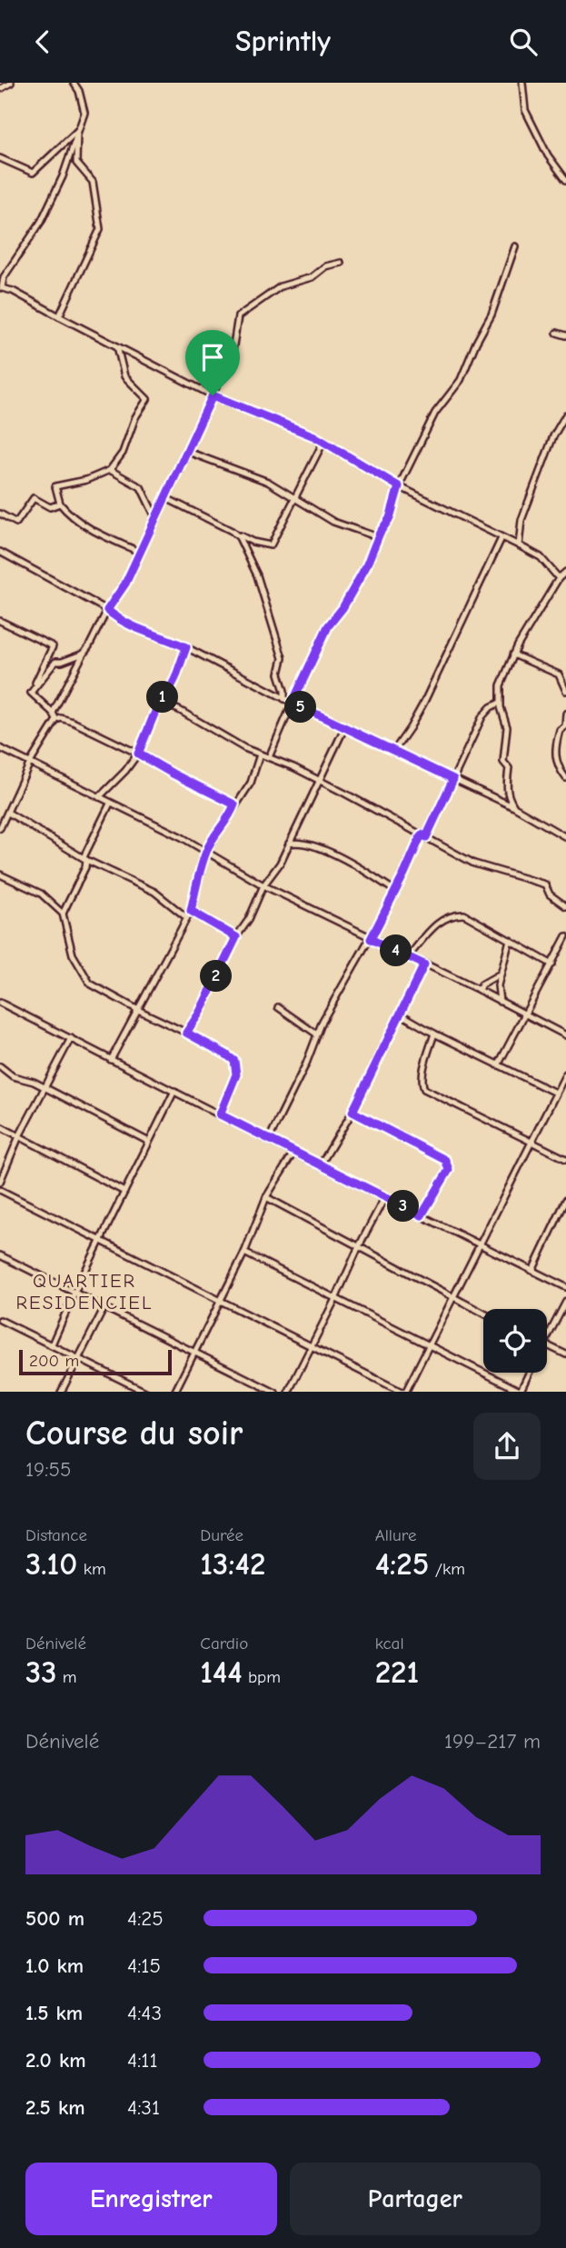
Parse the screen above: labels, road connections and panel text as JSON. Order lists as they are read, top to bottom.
{
  "districts": ["QUARTIER RESIDENCIEL"],
  "scale_bar": "200 m",
  "page": {
    "header": "Sprintly",
    "pins": [
      "1",
      "5",
      "4",
      "2",
      "3"
    ],
    "scale": "200 m",
    "heading": ["Course du soir", "19:55"],
    "stats": [
      ["Distance", "3.10 km"],
      ["Durée", "13:42"],
      ["Allure", "4:25 /km"],
      ["Dénivelé", "33 m"],
      ["Cardio", "144 bpm"],
      ["kcal", "221"]
    ],
    "chart": ["Dénivelé", "199–217 m"],
    "list": [
      {
        "name": "500 m",
        "note": "4:25"
      },
      {
        "name": "1.0 km",
        "note": "4:15"
      },
      {
        "name": "1.5 km",
        "note": "4:43"
      },
      {
        "name": "2.0 km",
        "note": "4:11"
      },
      {
        "name": "2.5 km",
        "note": "4:31"
      }
    ],
    "buttons": ["Enregistrer", "Partager"]
  }
}
